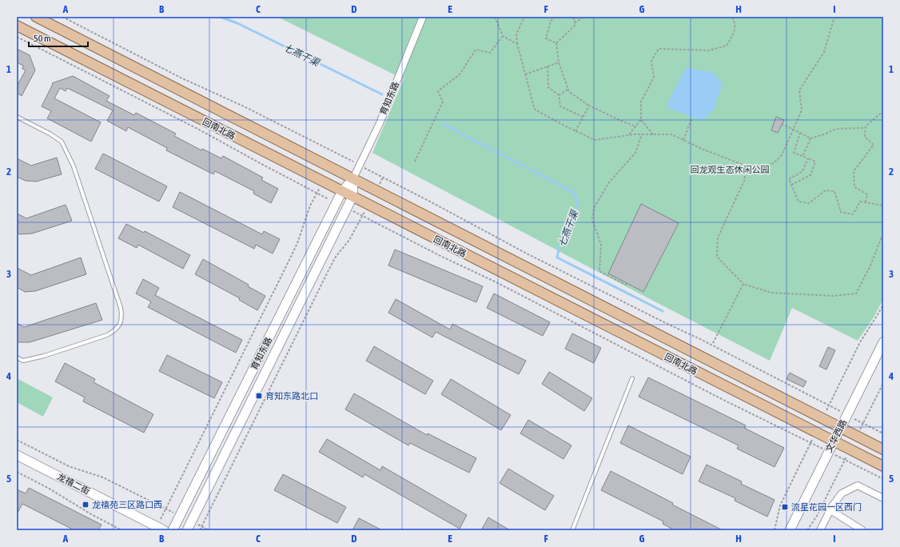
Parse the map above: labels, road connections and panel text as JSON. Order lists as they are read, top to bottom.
{
  "streets": {
    "main road": [
      "育知东路",
      "回南北路",
      "文华西路",
      "龙禧二街"
    ]
  },
  "crossings": [
    ["育知东路", "回南北路"],
    ["育知东路", "龙禧二街"],
    ["回南北路", "文华西路"]
  ],
  "water": ["七燕干渠"],
  "parks": ["回龙观生态休闲公园"],
  "places": {
    "transit": ["育知东路北口", "龙禧苑三区路口西", "流星花园一区西门"]
  },
  "scale_bar": "50 m",
  "grid": {
    "columns": [
      "A",
      "B",
      "C",
      "D",
      "E",
      "F",
      "G",
      "H",
      "I"
    ],
    "rows": [
      "1",
      "2",
      "3",
      "4",
      "5"
    ]
  }
}
